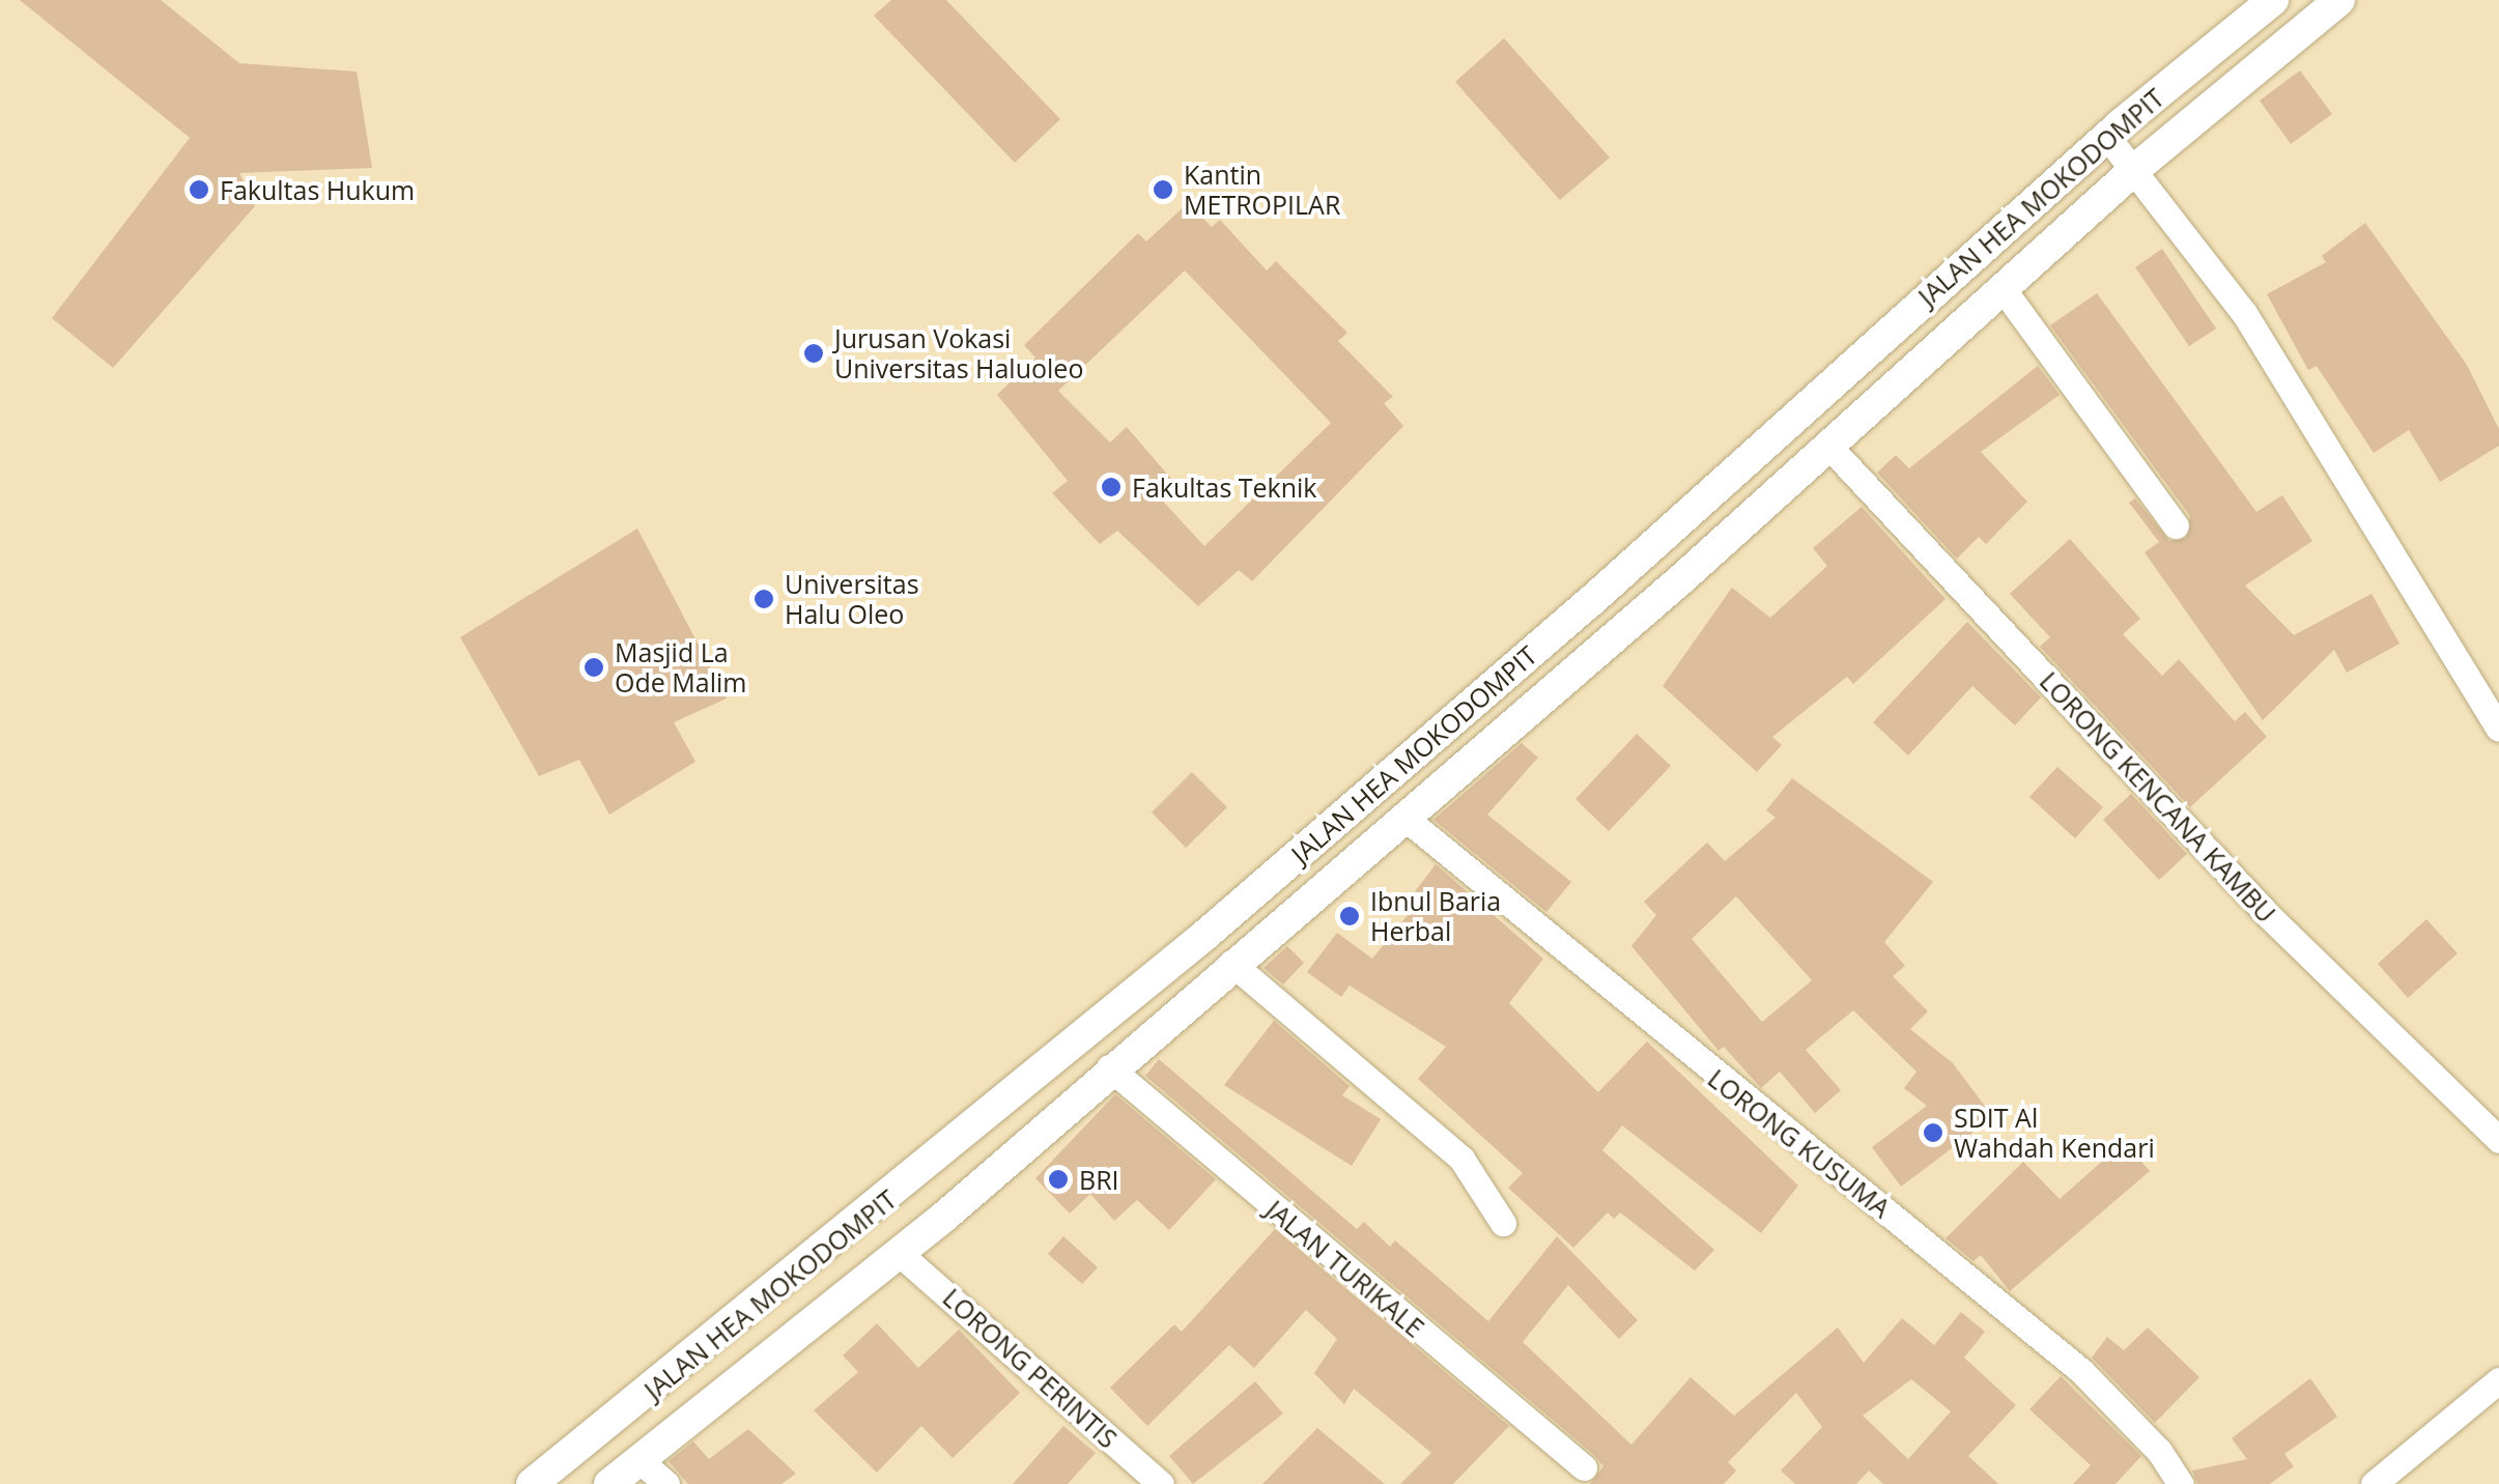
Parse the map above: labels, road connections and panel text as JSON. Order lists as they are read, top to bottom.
{
  "streets": {
    "street": [
      "JALAN HEA MOKODOMPIT",
      "LORONG KENCANA KAMBU",
      "LORONG KUSUMA",
      "JALAN TURIKALE",
      "LORONG PERINTIS"
    ]
  },
  "crossings": [
    ["JALAN HEA MOKODOMPIT", "LORONG KENCANA KAMBU"],
    ["JALAN HEA MOKODOMPIT", "LORONG KUSUMA"],
    ["JALAN HEA MOKODOMPIT", "JALAN TURIKALE"],
    ["JALAN HEA MOKODOMPIT", "LORONG PERINTIS"]
  ],
  "places": [
    "Fakultas Hukum",
    "Kantin METROPILAR",
    "Jurusan Vokasi Universitas Haluoleo",
    "Fakultas Teknik",
    "Universitas Halu Oleo",
    "Masjid La Ode Malim",
    "Ibnul Baria Herbal",
    "SDIT Al Wahdah Kendari",
    "BRI"
  ]
}
